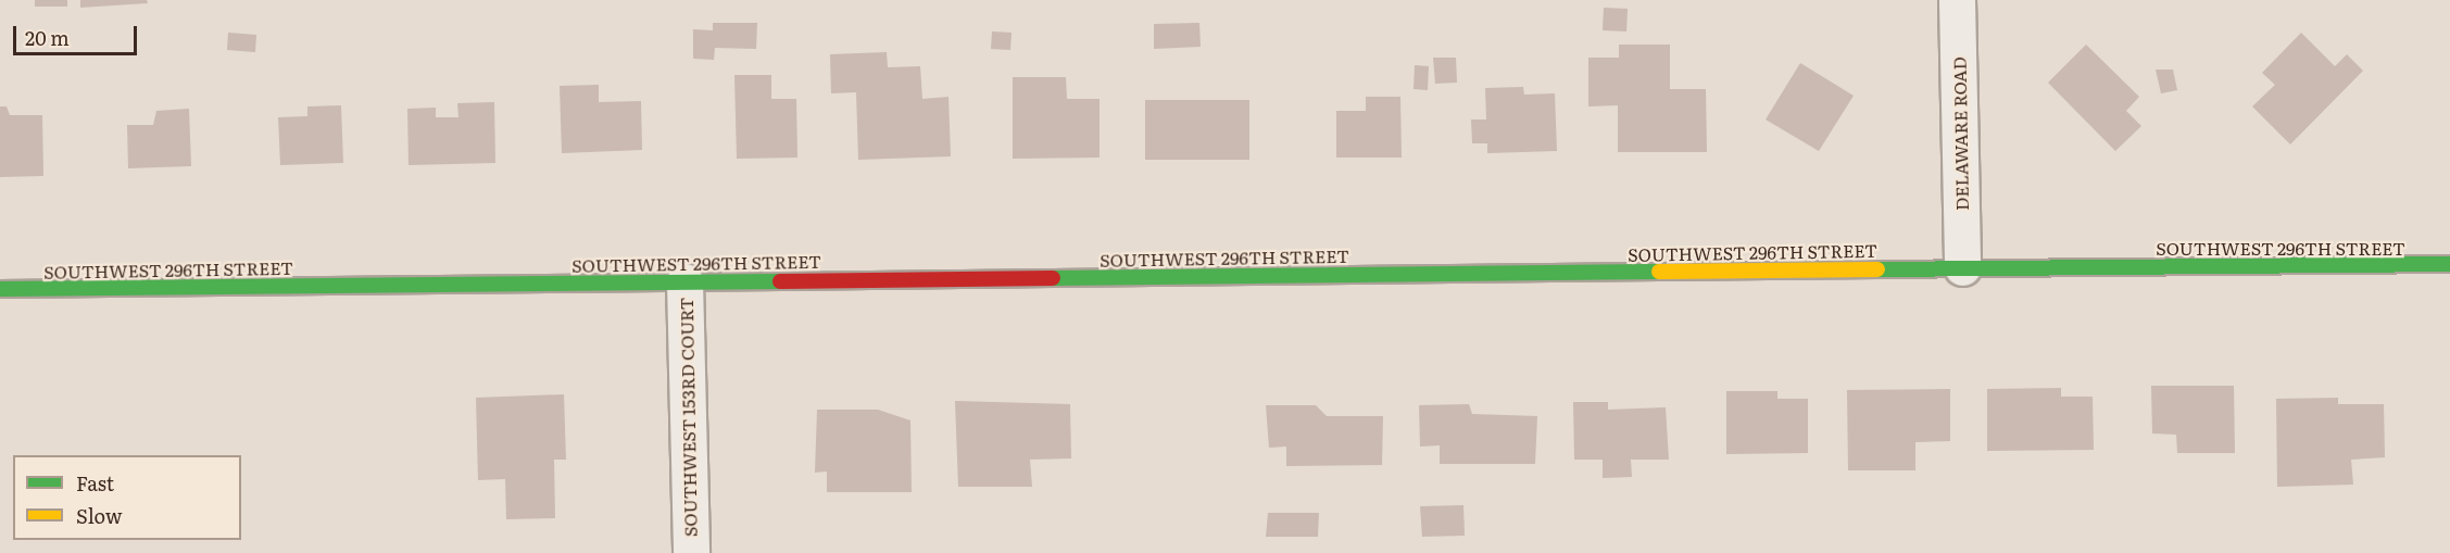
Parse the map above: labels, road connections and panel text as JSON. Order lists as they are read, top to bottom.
{
  "streets": {
    "street": ["DELAWARE ROAD", "SOUTHWEST 296TH STREET", "SOUTHWEST 153RD COURT"]
  },
  "crossings": [
    ["DELAWARE ROAD", "SOUTHWEST 296TH STREET"],
    ["SOUTHWEST 296TH STREET", "SOUTHWEST 153RD COURT"]
  ],
  "legend": ["Fast", "Slow"],
  "scale_bar": "20 m"
}
